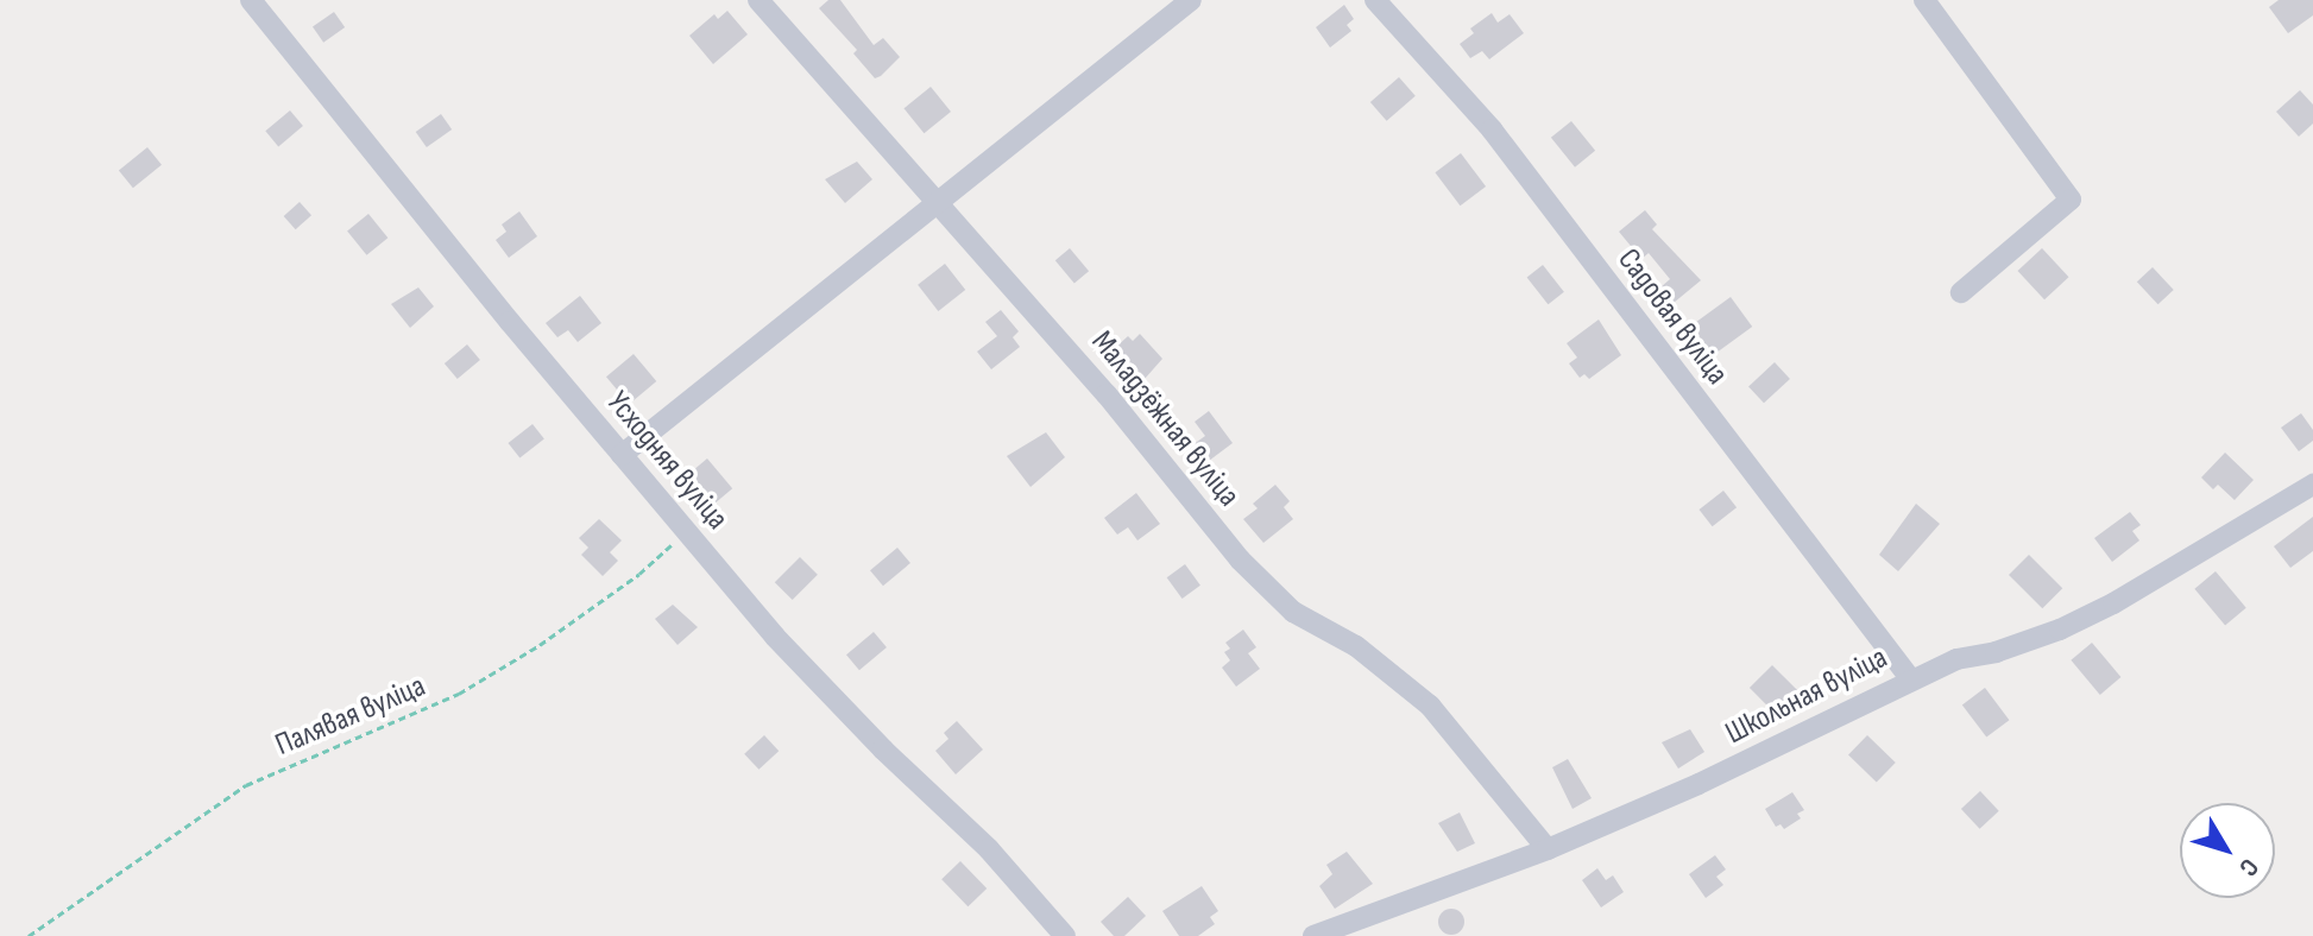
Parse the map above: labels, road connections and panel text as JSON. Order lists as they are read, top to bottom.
{
  "streets": {
    "street": [
      "Садовая вуліца",
      "Маладзёжная вуліца",
      "Усходняя вуліца",
      "Школьная вуліца"
    ],
    "path": ["Палявая вуліца"]
  },
  "crossings": [
    ["Садовая вуліца", "Школьная вуліца"],
    ["Маладзёжная вуліца", "Школьная вуліца"],
    ["Усходняя вуліца", "Палявая вуліца"]
  ],
  "north": "bottom right"
}
